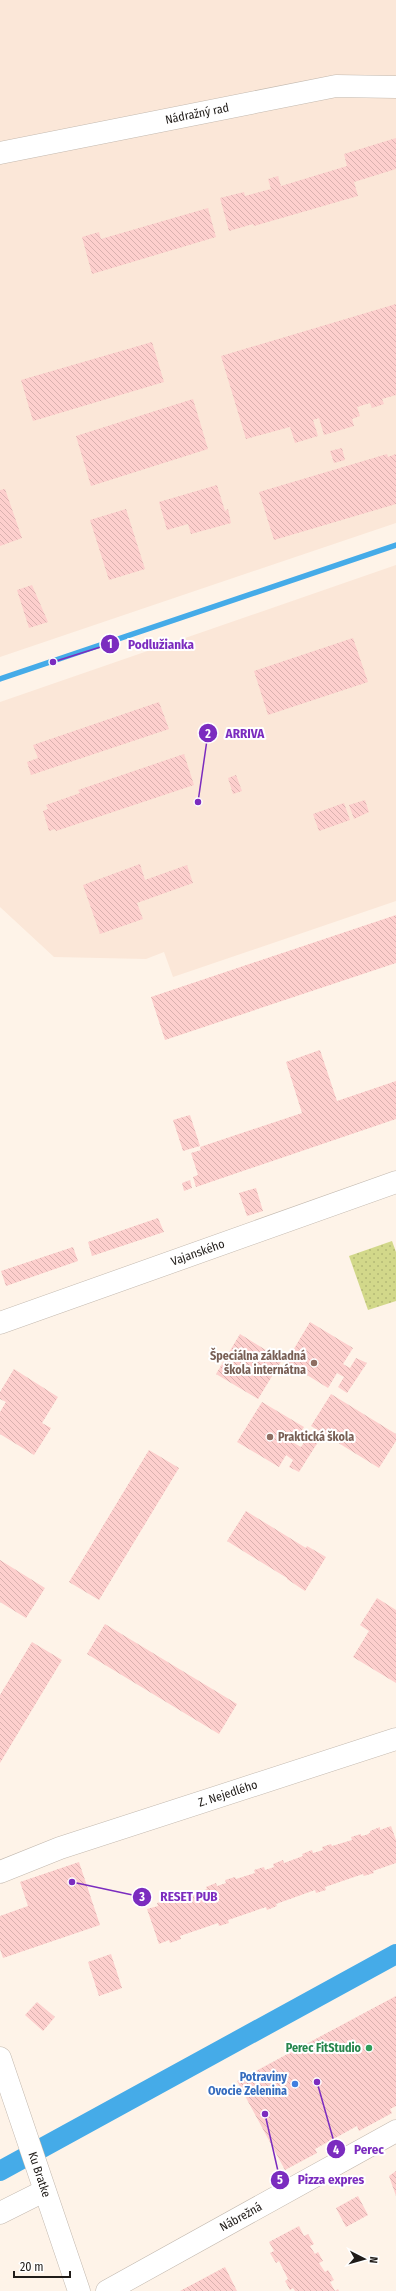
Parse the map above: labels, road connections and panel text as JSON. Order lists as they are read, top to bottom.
{
  "streets": {
    "street": [
      "Nádražný rad",
      "Vajanského",
      "Z. Nejedlého",
      "Ku Bratke",
      "Nábrežná"
    ]
  },
  "places": [
    "Podlužianka",
    "ARRIVA",
    "Špeciálna základná škola internátna",
    "Praktická škola",
    "RESET PUB",
    "Perec FitStudio",
    "Perec",
    "Potraviny Ovocie Zelenina",
    "Pizza expres"
  ],
  "scale_bar": "20 m",
  "north": "right"
}
